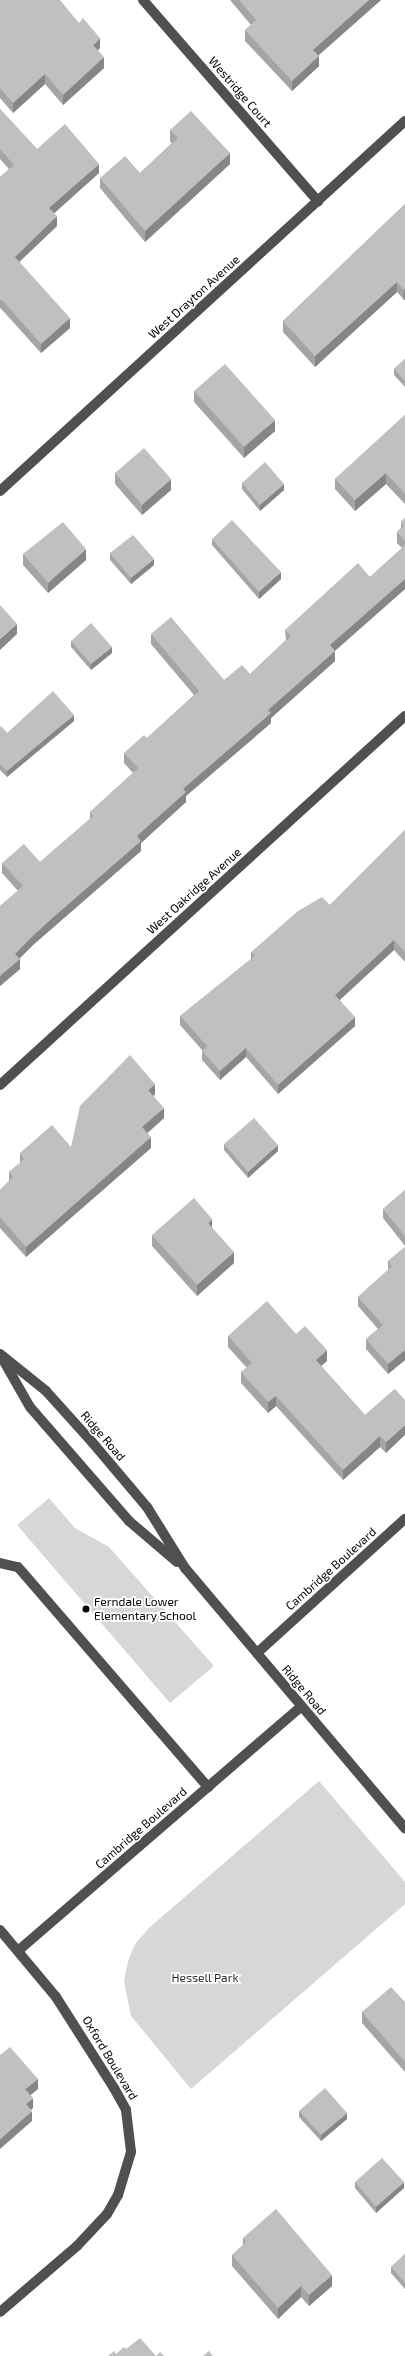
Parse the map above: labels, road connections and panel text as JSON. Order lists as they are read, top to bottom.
{
  "streets": {
    "street": [
      "Westridge Court",
      "West Drayton Avenue",
      "West Oakridge Avenue",
      "Ridge Road",
      "Cambridge Boulevard",
      "Oxford Boulevard"
    ]
  },
  "crossings": [
    ["Westridge Court", "West Drayton Avenue"],
    ["Ridge Road", "Cambridge Boulevard"],
    ["Cambridge Boulevard", "Oxford Boulevard"]
  ],
  "parks": ["Hessell Park"],
  "places": ["Ferndale Lower Elementary School"]
}
